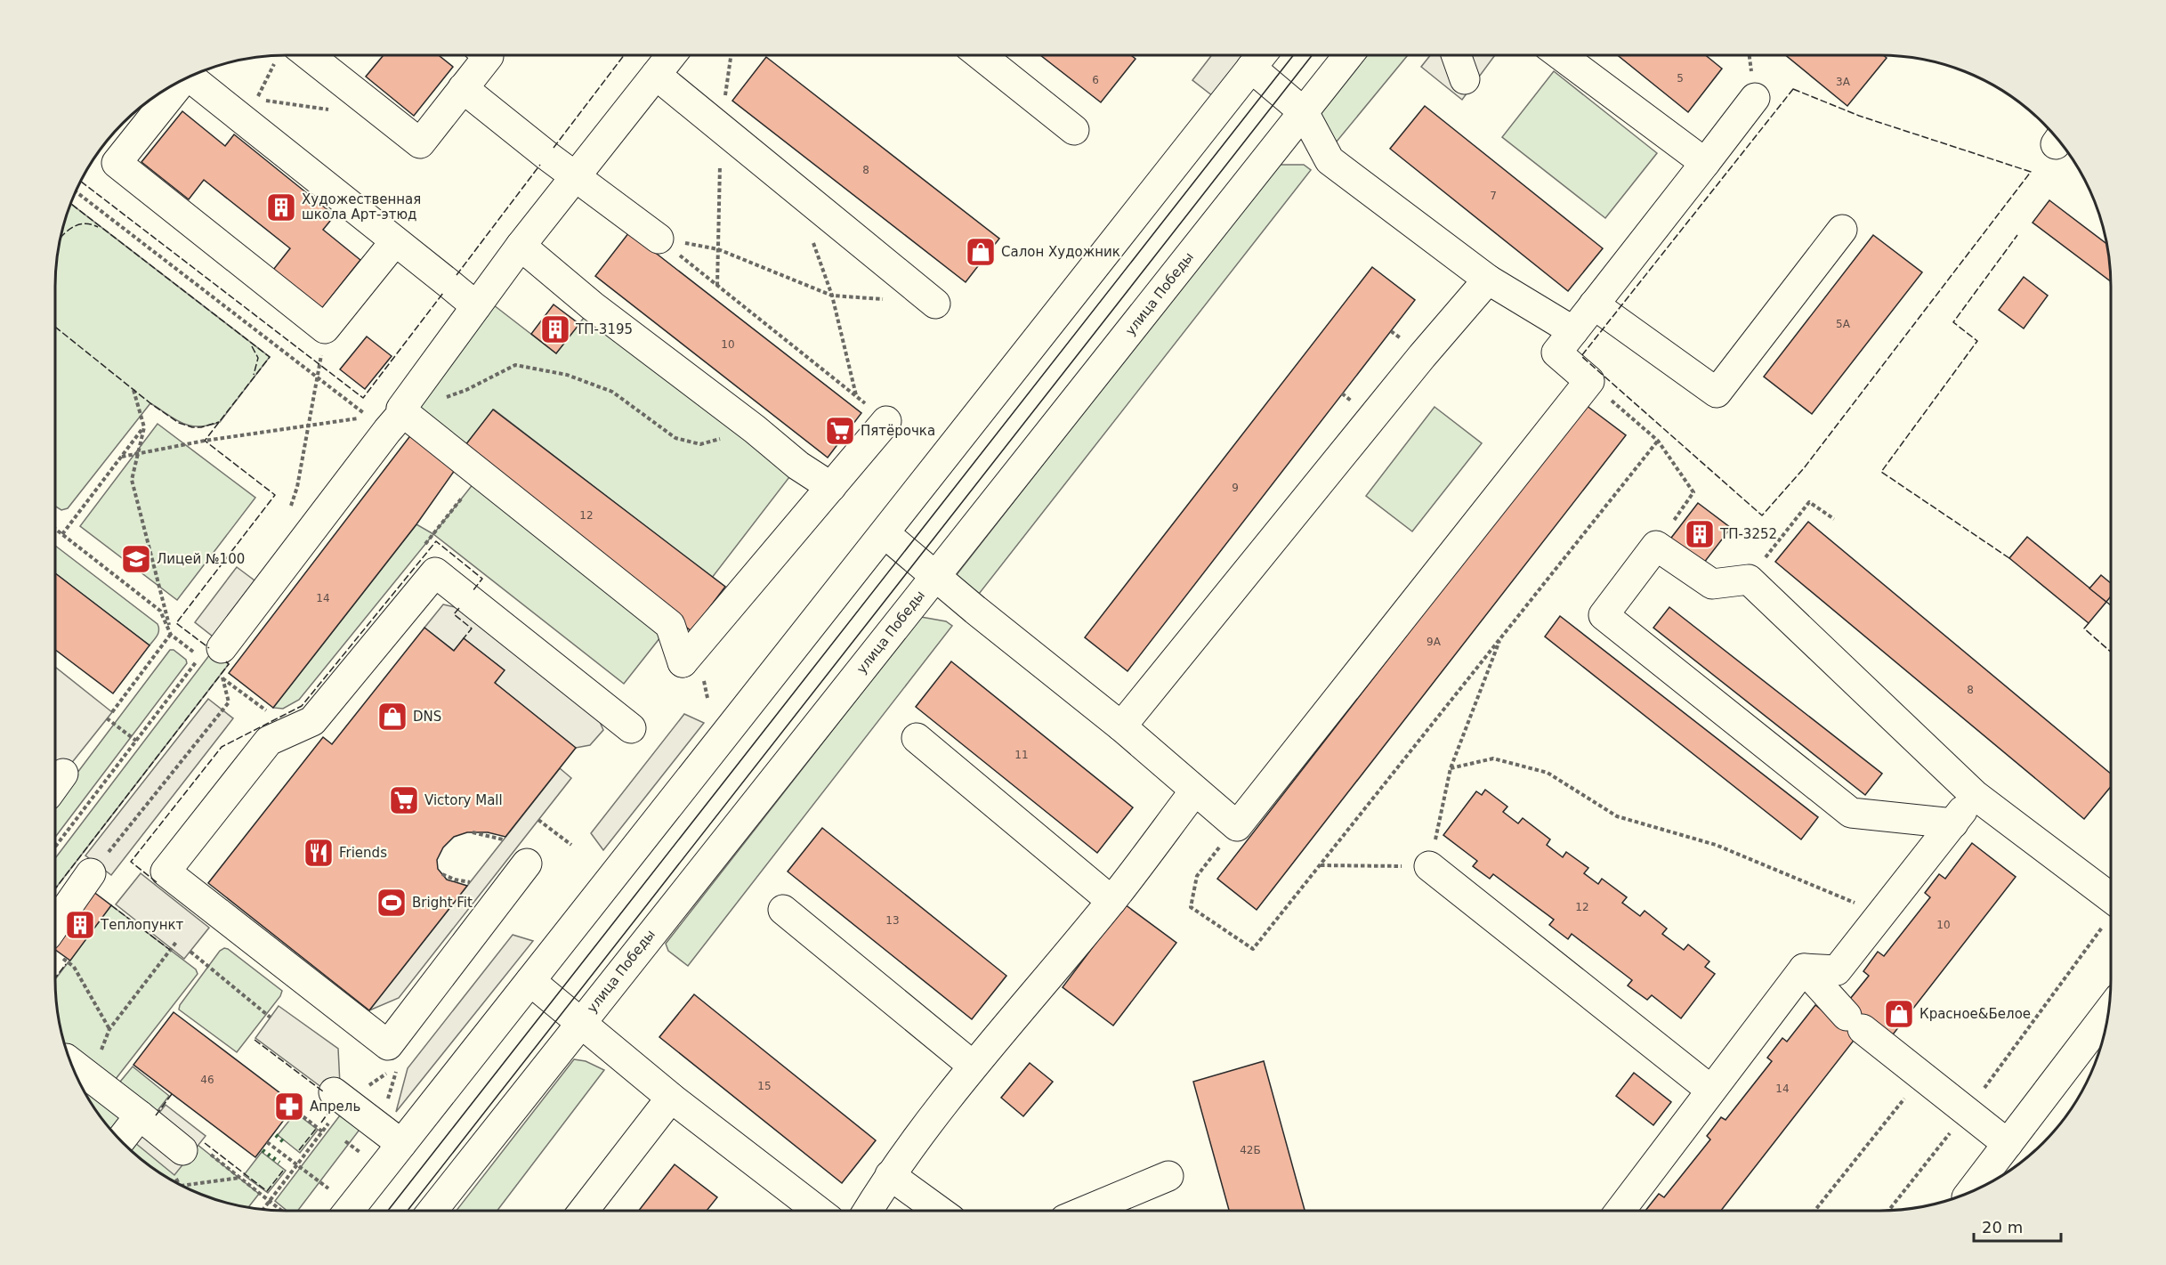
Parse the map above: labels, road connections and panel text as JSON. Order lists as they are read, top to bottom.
{
  "streets": {
    "main road": ["улица Победы"]
  },
  "places": {
    "building": [
      "Художественная школа Арт-этюд",
      "ТП-3195",
      "ТП-3252",
      "Теплопункт"
    ],
    "shop": ["Салон Художник", "DNS", "Красное&Белое"],
    "supermarket": ["Пятёрочка", "Victory Mall"],
    "school or university": ["Лицей №100"],
    "restaurant": ["Friends"],
    "sports": ["Bright Fit"],
    "pharmacy": ["Апрель"]
  },
  "house_numbers": [
    "5",
    "6",
    "3А",
    "8",
    "7",
    "5А",
    "10",
    "9",
    "12",
    "14",
    "9А",
    "8",
    "11",
    "12",
    "13",
    "10",
    "46",
    "15",
    "14",
    "42Б"
  ],
  "scale_bar": "20 m"
}
